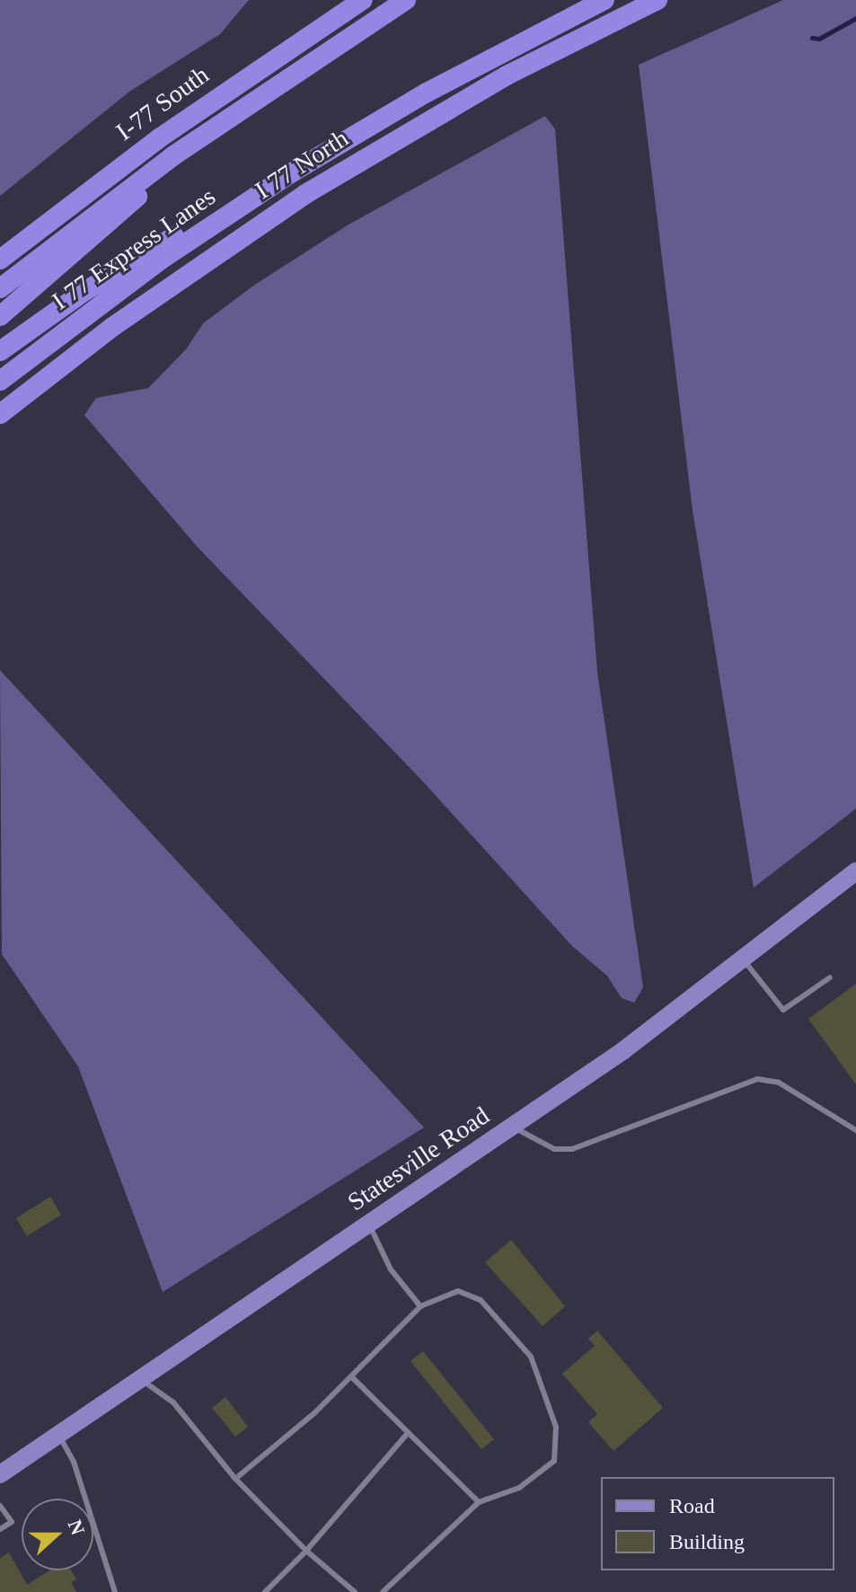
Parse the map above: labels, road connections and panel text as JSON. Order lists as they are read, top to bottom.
{
  "streets": {
    "highway": ["I-77 South", "I 77 North", "I 77 Express Lanes"],
    "main road": ["Statesville Road"]
  },
  "legend": ["Road", "Building"],
  "north": "right"
}
